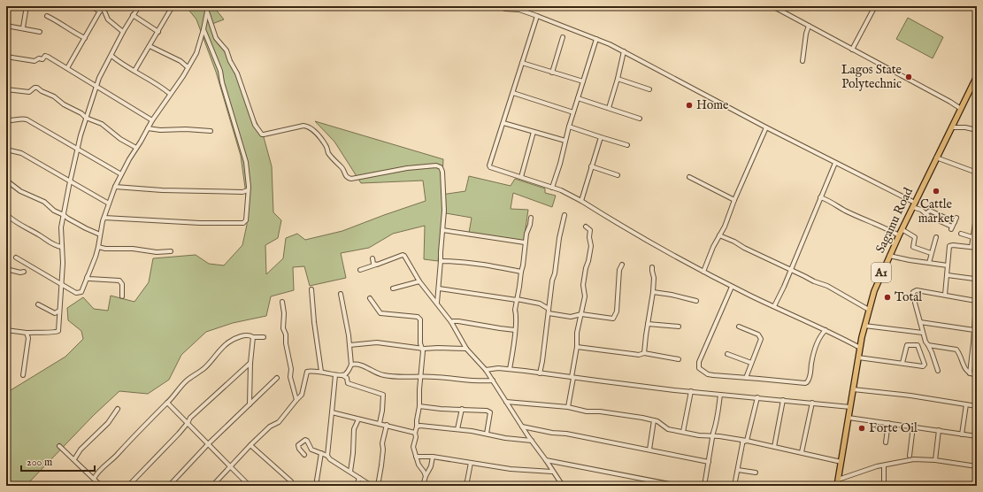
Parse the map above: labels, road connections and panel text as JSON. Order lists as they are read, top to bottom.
{
  "streets": {
    "highway": ["Sagamu Road", "A1"]
  },
  "places": [
    "Lagos State Polytechnic",
    "Home",
    "Cattle market",
    "Total",
    "Forte Oil"
  ],
  "scale_bar": "200 m"
}
